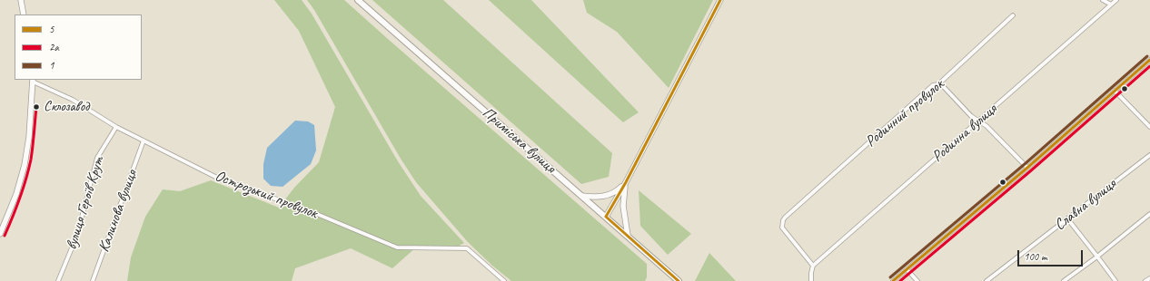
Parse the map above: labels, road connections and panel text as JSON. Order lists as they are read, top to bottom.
{
  "streets": {
    "main road": ["Приміська вулиця"],
    "street": [
      "Родинний провулок",
      "Родинна вулиця",
      "Острозький провулок",
      "вулиця Героїв Крут",
      "Славна вулиця",
      "Калинова вулиця"
    ]
  },
  "crossings": [
    ["Родинний провулок", "Родинна вулиця"],
    ["Острозький провулок", "вулиця Героїв Крут"],
    ["Острозький провулок", "Калинова вулиця"]
  ],
  "places": ["Склозавод"],
  "lines": ["transit line 5", "transit line 1", "transit line 2а"],
  "legend": ["5", "2а", "1"],
  "scale_bar": "100 m"
}
